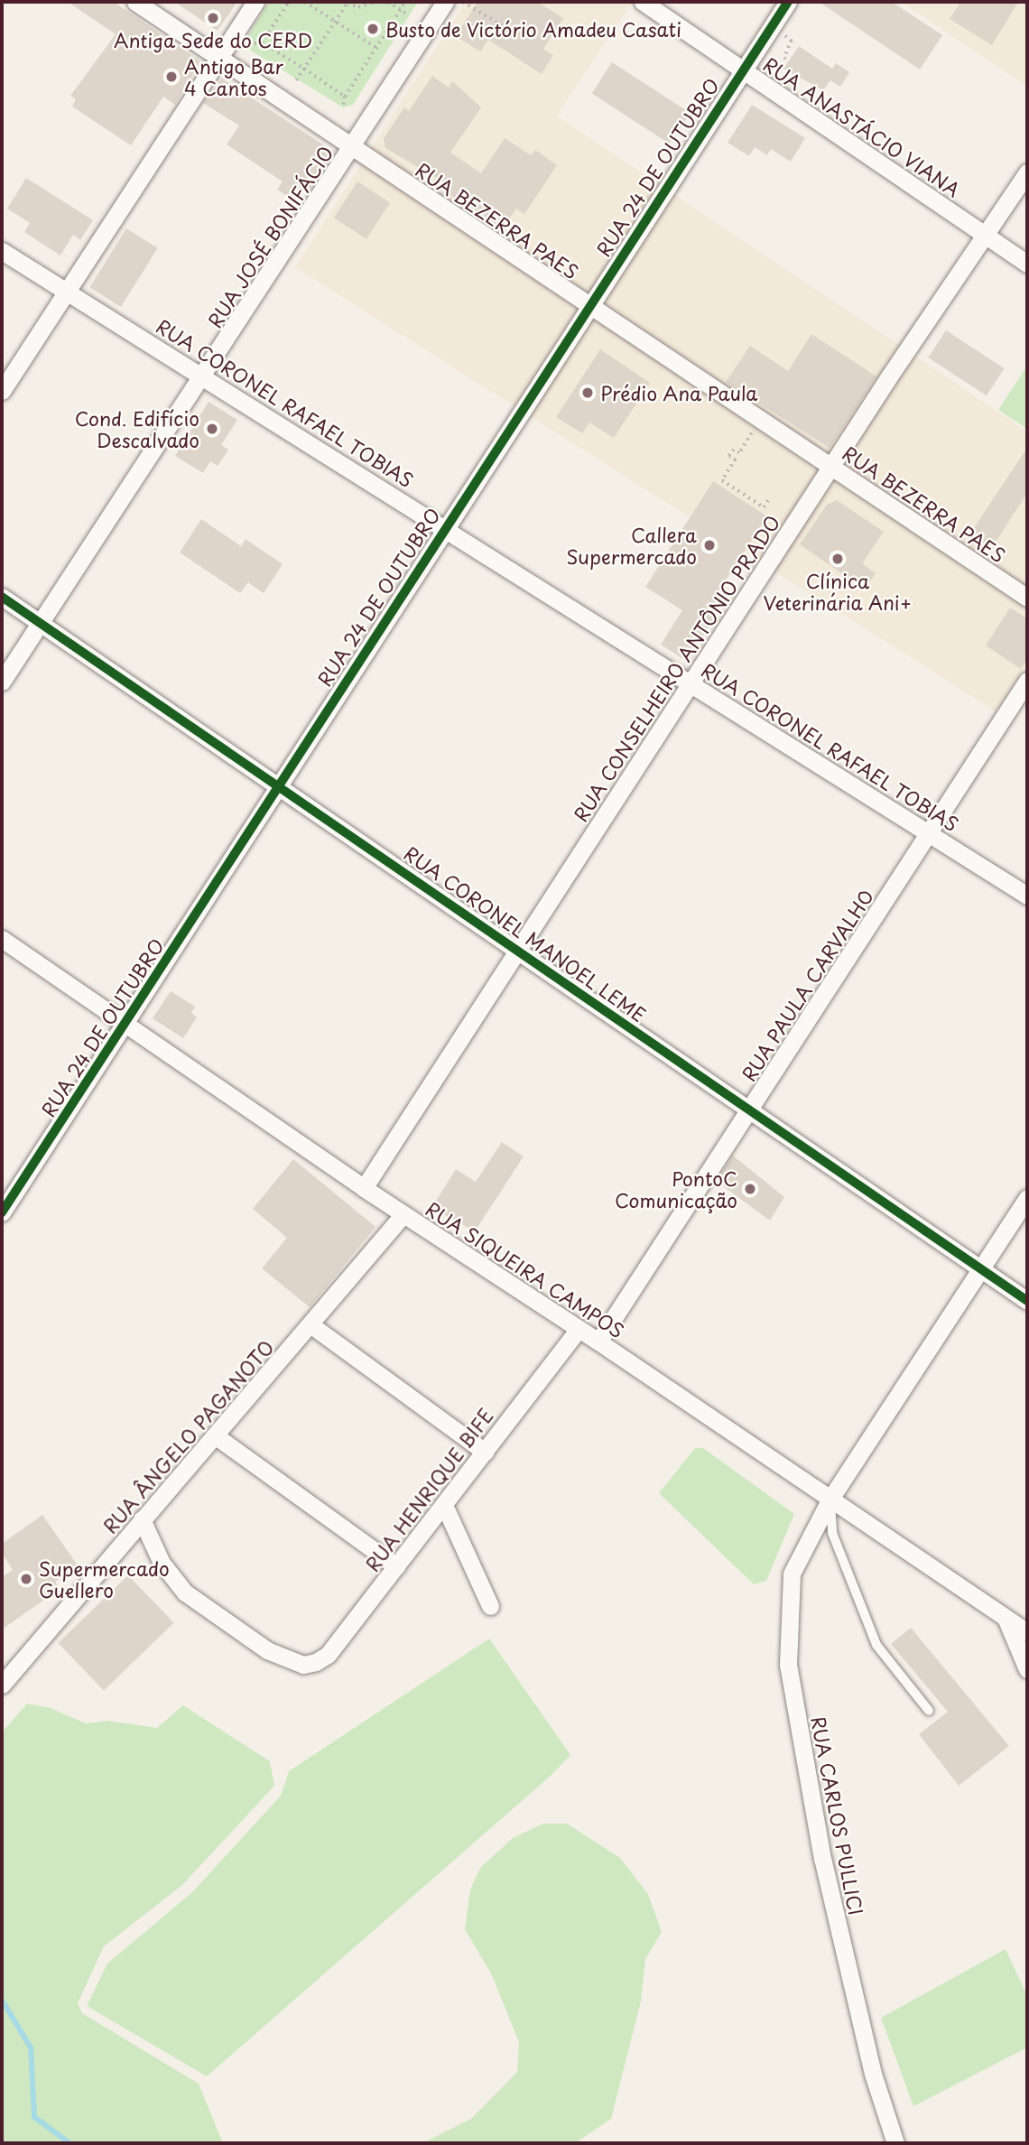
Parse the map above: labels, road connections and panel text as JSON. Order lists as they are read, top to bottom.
{
  "streets": {
    "street": [
      "RUA ANASTÁCIO VIANA",
      "RUA 24 DE OUTUBRO",
      "RUA BEZERRA PAES",
      "RUA JOSÉ BONIFÁCIO",
      "RUA CORONEL RAFAEL TOBIAS",
      "RUA CONSELHEIRO ANTÔNIO PRADO",
      "RUA CORONEL MANOEL LEME",
      "RUA PAULA CARVALHO",
      "RUA SIQUEIRA CAMPOS",
      "RUA ÂNGELO PAGANOTO",
      "RUA HENRIQUE BIFE",
      "RUA CARLOS PULLICI"
    ]
  },
  "crossings": [
    ["RUA ANASTÁCIO VIANA", "RUA 24 DE OUTUBRO"],
    ["RUA ANASTÁCIO VIANA", "RUA CONSELHEIRO ANTÔNIO PRADO"],
    ["RUA 24 DE OUTUBRO", "RUA BEZERRA PAES"],
    ["RUA 24 DE OUTUBRO", "RUA CORONEL RAFAEL TOBIAS"],
    ["RUA 24 DE OUTUBRO", "RUA CORONEL MANOEL LEME"],
    ["RUA 24 DE OUTUBRO", "RUA SIQUEIRA CAMPOS"],
    ["RUA BEZERRA PAES", "RUA JOSÉ BONIFÁCIO"],
    ["RUA BEZERRA PAES", "RUA CONSELHEIRO ANTÔNIO PRADO"],
    ["RUA JOSÉ BONIFÁCIO", "RUA CORONEL RAFAEL TOBIAS"],
    ["RUA JOSÉ BONIFÁCIO", "RUA CORONEL MANOEL LEME"],
    ["RUA CORONEL RAFAEL TOBIAS", "RUA CONSELHEIRO ANTÔNIO PRADO"],
    ["RUA CORONEL RAFAEL TOBIAS", "RUA PAULA CARVALHO"],
    ["RUA CONSELHEIRO ANTÔNIO PRADO", "RUA CORONEL MANOEL LEME"],
    ["RUA CONSELHEIRO ANTÔNIO PRADO", "RUA SIQUEIRA CAMPOS"],
    ["RUA CORONEL MANOEL LEME", "RUA PAULA CARVALHO"],
    ["RUA CORONEL MANOEL LEME", "RUA CARLOS PULLICI"],
    ["RUA PAULA CARVALHO", "RUA SIQUEIRA CAMPOS"],
    ["RUA SIQUEIRA CAMPOS", "RUA ÂNGELO PAGANOTO"],
    ["RUA SIQUEIRA CAMPOS", "RUA HENRIQUE BIFE"],
    ["RUA SIQUEIRA CAMPOS", "RUA CARLOS PULLICI"],
    ["RUA ÂNGELO PAGANOTO", "RUA HENRIQUE BIFE"]
  ],
  "places": [
    "Antiga Sede do CERD",
    "Busto de Victório Amadeu Casati",
    "Antigo Bar 4 Cantos",
    "Prédio Ana Paula",
    "Cond. Edifício Descalvado",
    "Callera Supermercado",
    "Clínica Veterinária Ani+",
    "PontoC Comunicação",
    "Supermercado Guellero"
  ]
}
